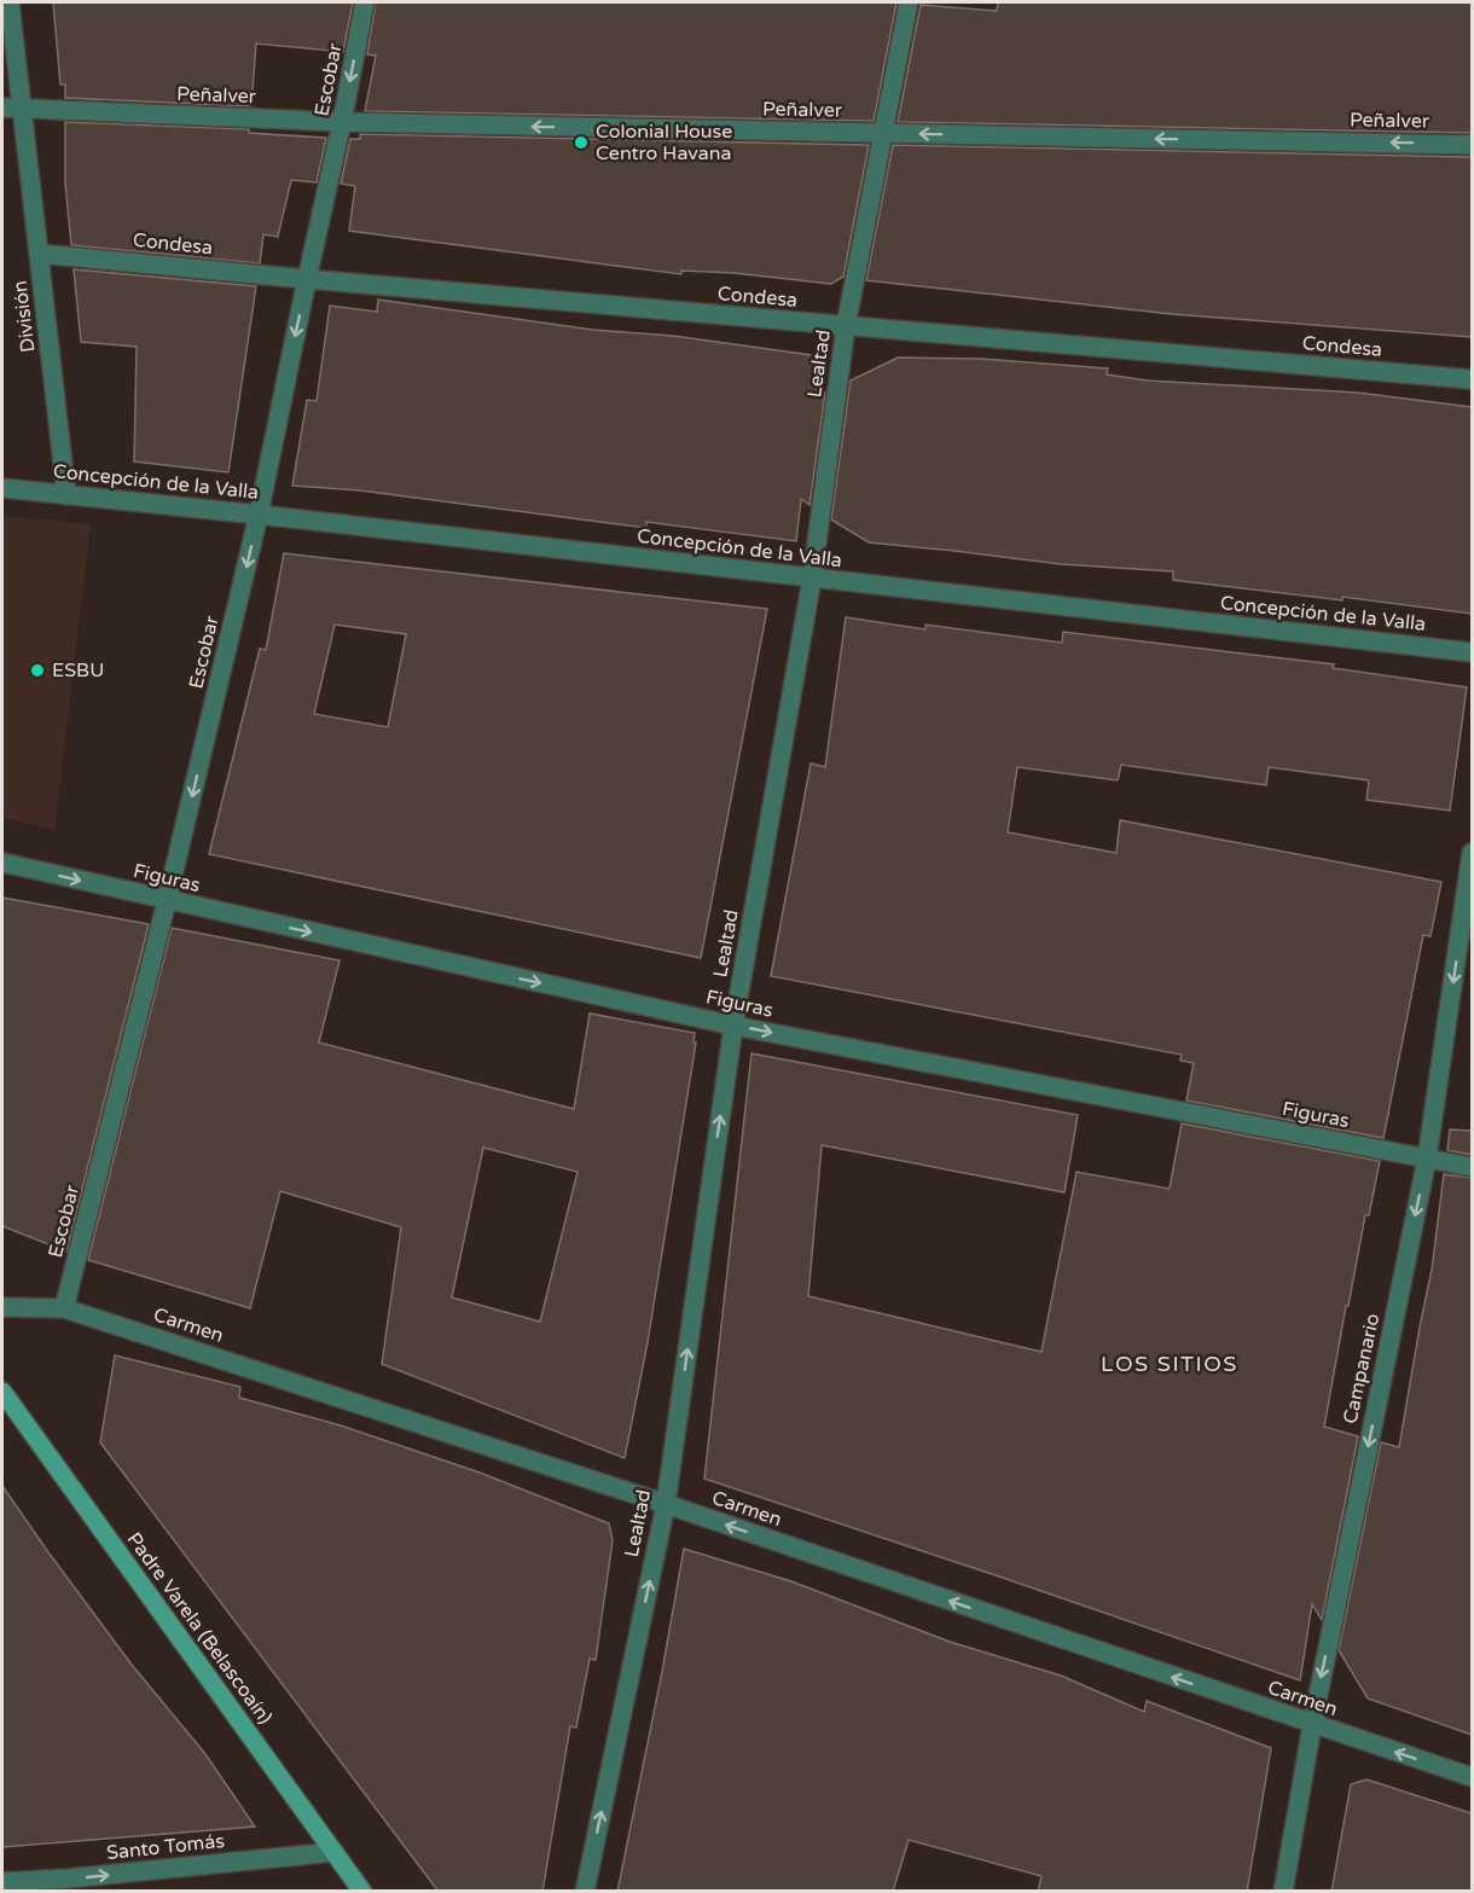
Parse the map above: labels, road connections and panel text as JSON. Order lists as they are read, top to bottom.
{
  "streets": {
    "main road": ["Padre Varela (Belascoaín)"],
    "street": [
      "Escobar",
      "Peñalver",
      "Condesa",
      "División",
      "Lealtad",
      "Concepción de la Valla",
      "Figuras",
      "Carmen",
      "Campanario",
      "Santo Tomás"
    ]
  },
  "crossings": [
    ["Escobar", "Peñalver"],
    ["Escobar", "Condesa"],
    ["Escobar", "Concepción de la Valla"],
    ["Escobar", "Figuras"],
    ["Escobar", "Carmen"],
    ["Peñalver", "División"],
    ["Peñalver", "Lealtad"],
    ["Condesa", "División"],
    ["Condesa", "Lealtad"],
    ["División", "Concepción de la Valla"],
    ["Lealtad", "Concepción de la Valla"],
    ["Lealtad", "Figuras"],
    ["Lealtad", "Carmen"],
    ["Figuras", "Campanario"],
    ["Carmen", "Campanario"],
    ["Padre Varela (Belascoaín)", "Santo Tomás"]
  ],
  "one_way": [
    "Escobar",
    "Peñalver",
    "Lealtad",
    "Figuras",
    "Carmen",
    "Campanario",
    "Santo Tomás"
  ],
  "districts": ["LOS SITIOS"],
  "places": ["Colonial House Centro Havana", "ESBU"]
}
